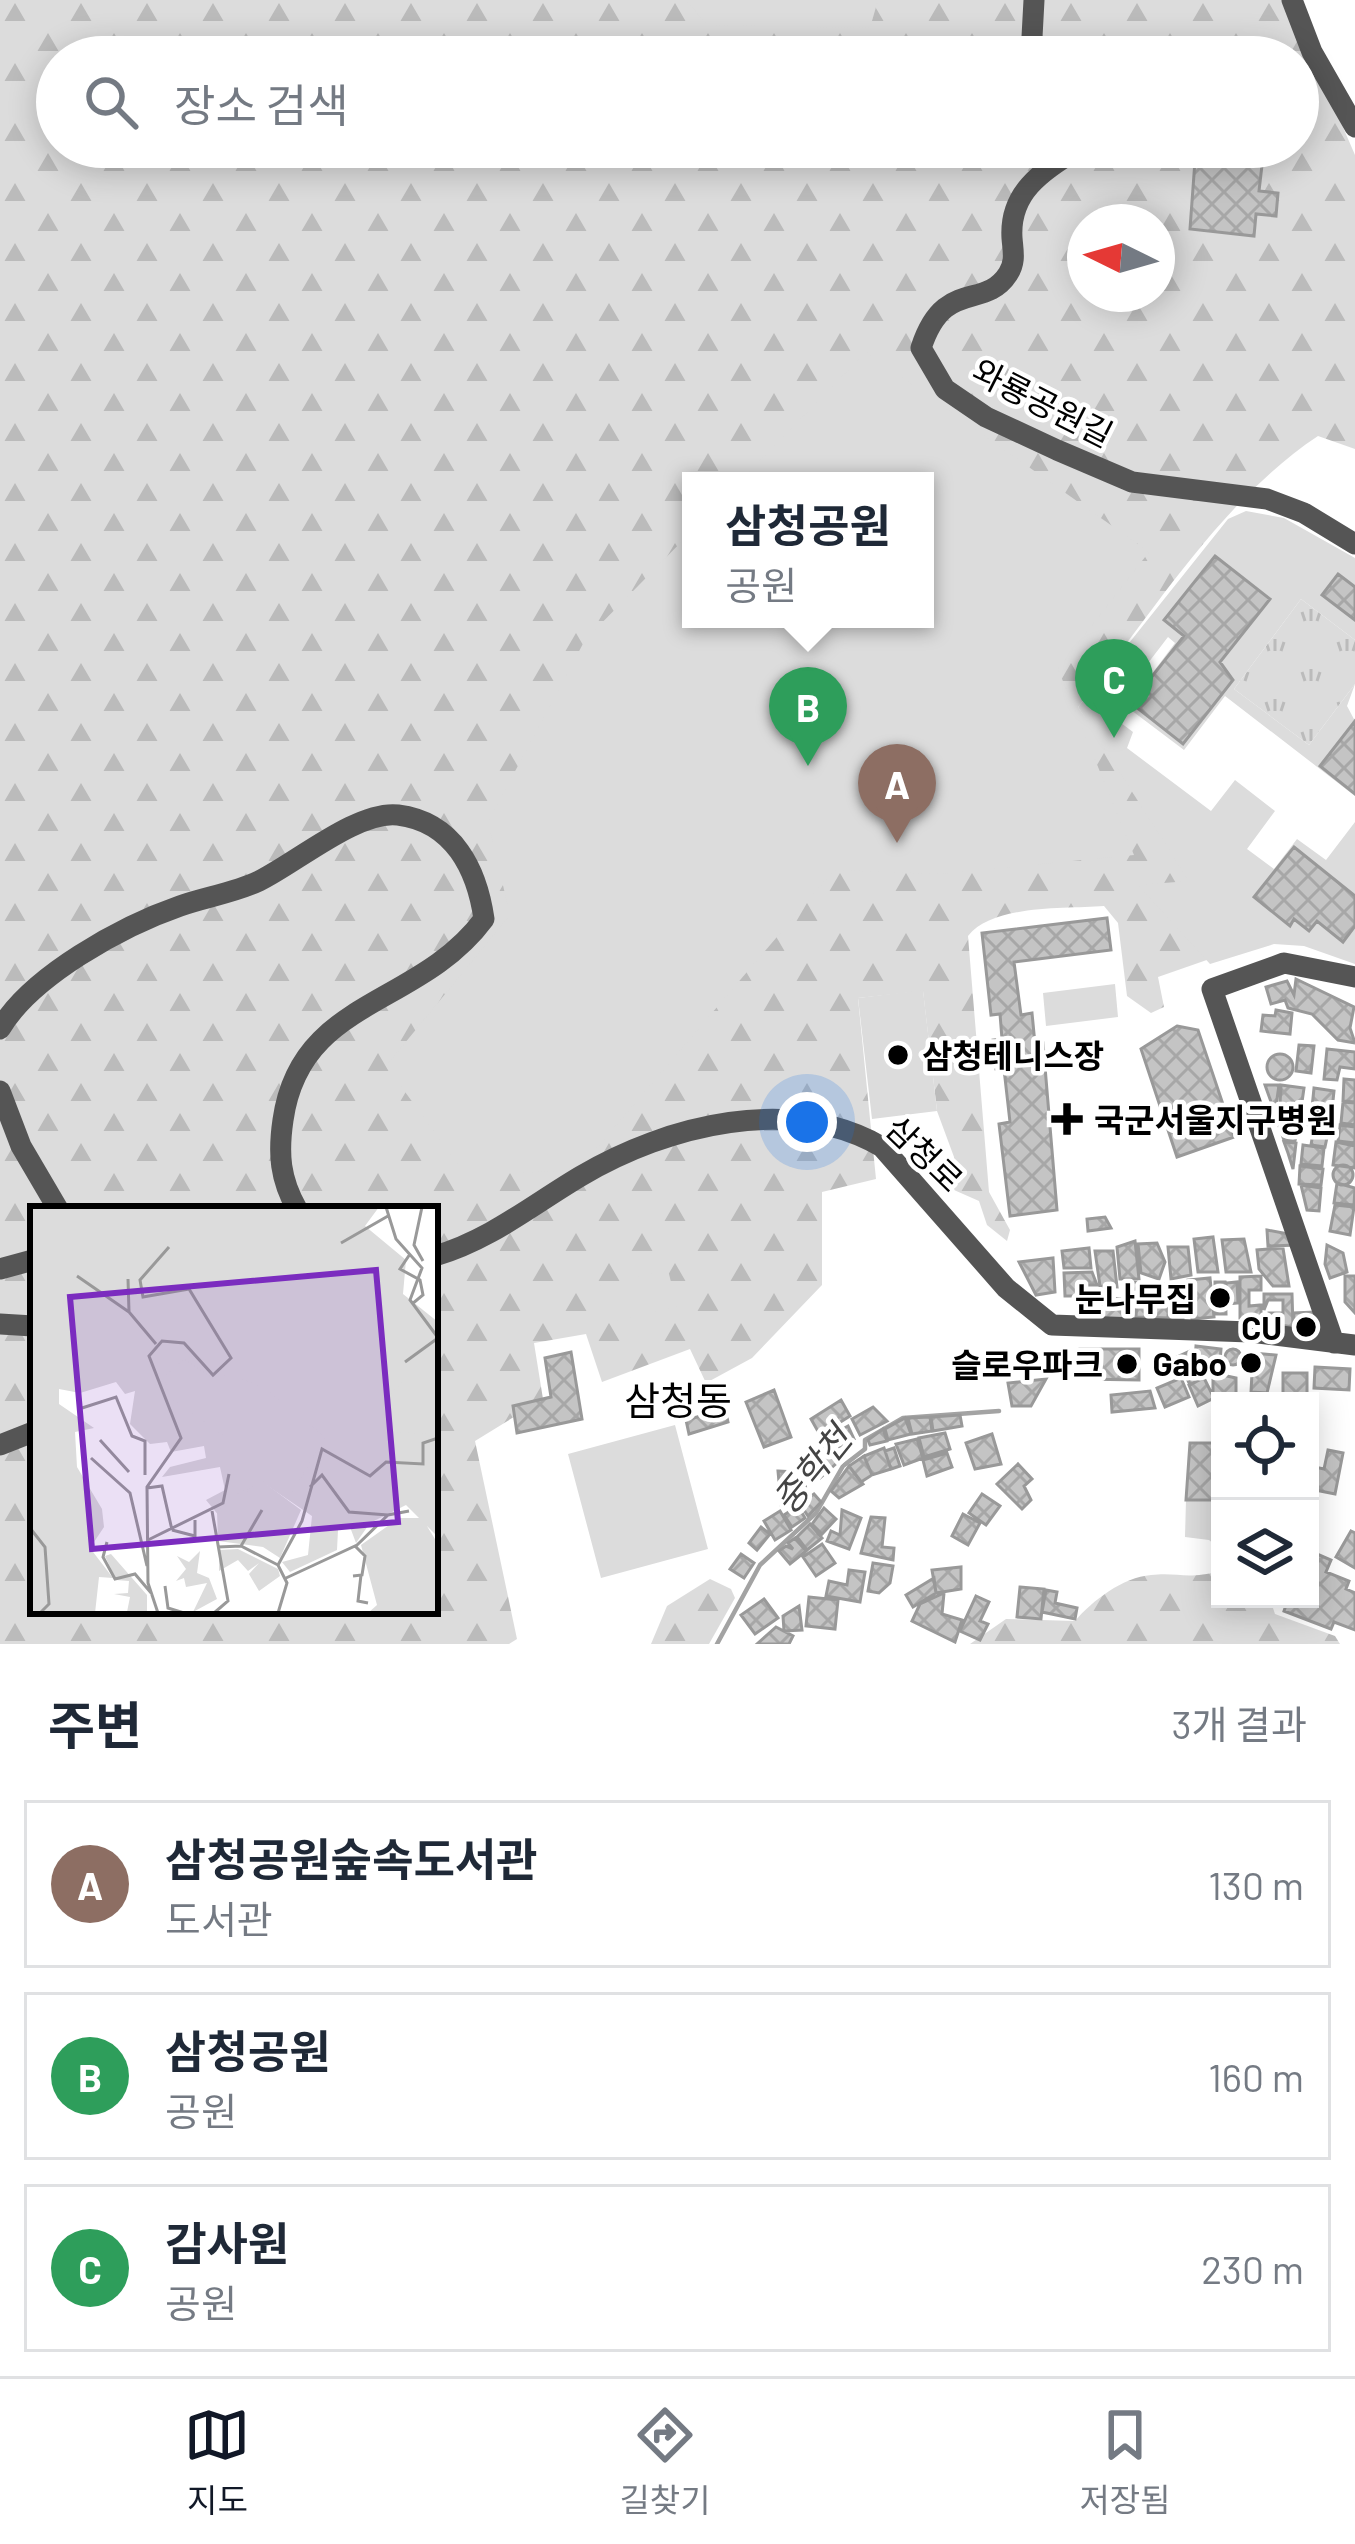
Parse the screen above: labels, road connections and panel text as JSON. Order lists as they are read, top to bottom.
{
  "streets": {
    "street": ["와룡공원길", "삼청로"]
  },
  "districts": ["삼청동"],
  "water": ["중학천"],
  "places": {
    "other": [
      "삼청테니스장",
      "눈나무집",
      "CU",
      "Gabo",
      "슬로우파크"
    ],
    "health": ["국군서울지구병원"]
  },
  "north": "left",
  "page": {
    "search": "장소 검색",
    "popup": ["삼청공원", "공원"],
    "pins": ["C", "B", "A"],
    "heading": ["주변", "3개 결과"],
    "list": [
      {
        "mark": "A",
        "name": "삼청공원숲속도서관",
        "note": "도서관",
        "value": "130 m"
      },
      {
        "mark": "B",
        "name": "삼청공원",
        "note": "공원",
        "value": "160 m"
      },
      {
        "mark": "C",
        "name": "감사원",
        "note": "공원",
        "value": "230 m"
      }
    ],
    "nav": ["지도", "길찾기", "저장됨"]
  }
}
